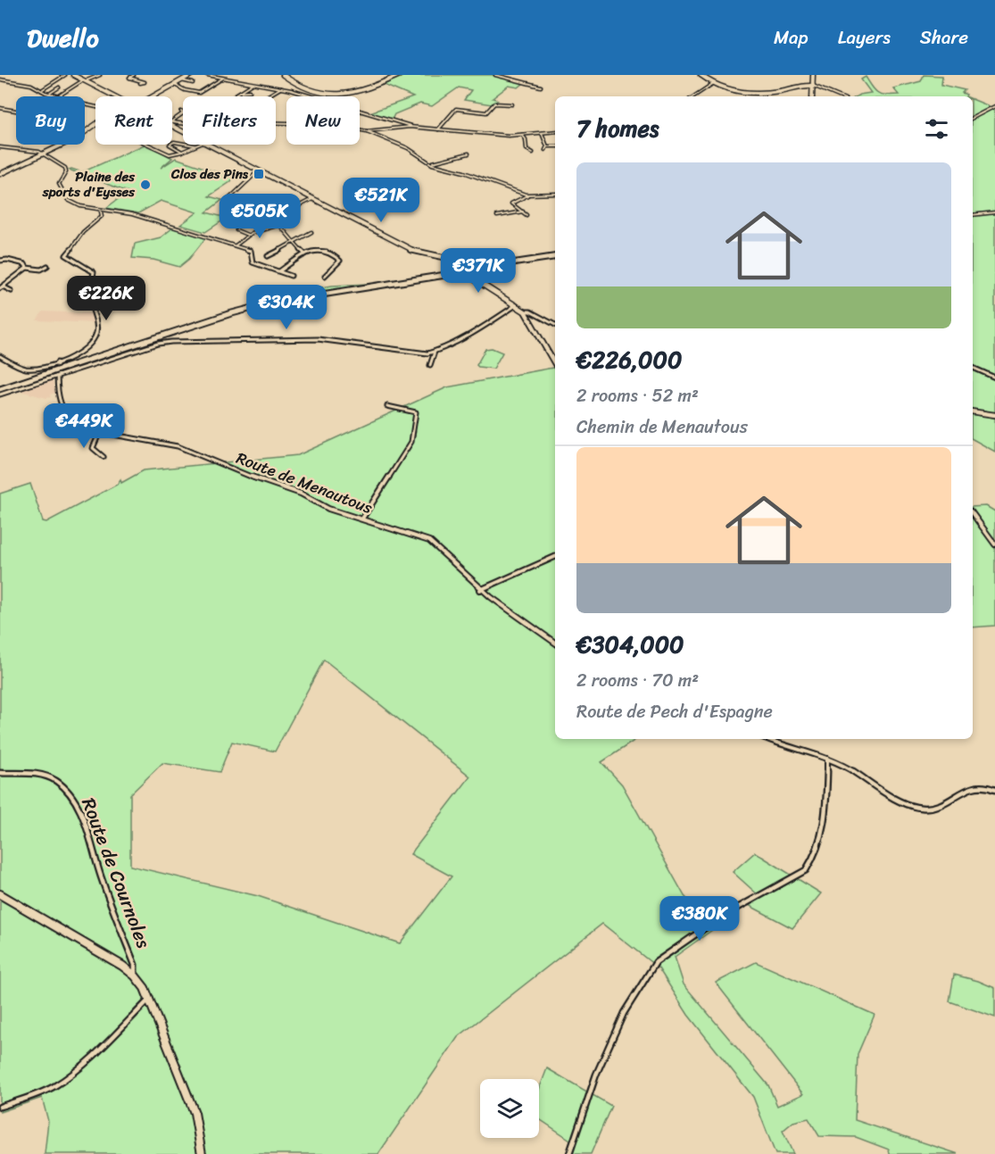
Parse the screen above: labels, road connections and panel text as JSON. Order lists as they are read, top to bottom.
{
  "streets": {
    "street": ["Route de Menautous", "Route de Cournoles"]
  },
  "places": {
    "transit": ["Clos des Pins"],
    "other": ["Plaine des sports d'Eysses"]
  },
  "page": {
    "header": "Dwello",
    "nav": ["Map", "Layers", "Share"],
    "chip": [
      "Buy",
      "Rent",
      "Filters",
      "New"
    ],
    "heading": "7 homes",
    "list": [
      {
        "name": "€226,000",
        "note": "2 rooms · 52 m² · Chemin de Menautous"
      },
      {
        "name": "€304,000",
        "note": "2 rooms · 70 m² · Route de Pech d'Espagne"
      }
    ],
    "price": [
      "€521K",
      "€505K",
      "€371K",
      "€226K",
      "€304K",
      "€449K",
      "€380K"
    ]
  }
}
